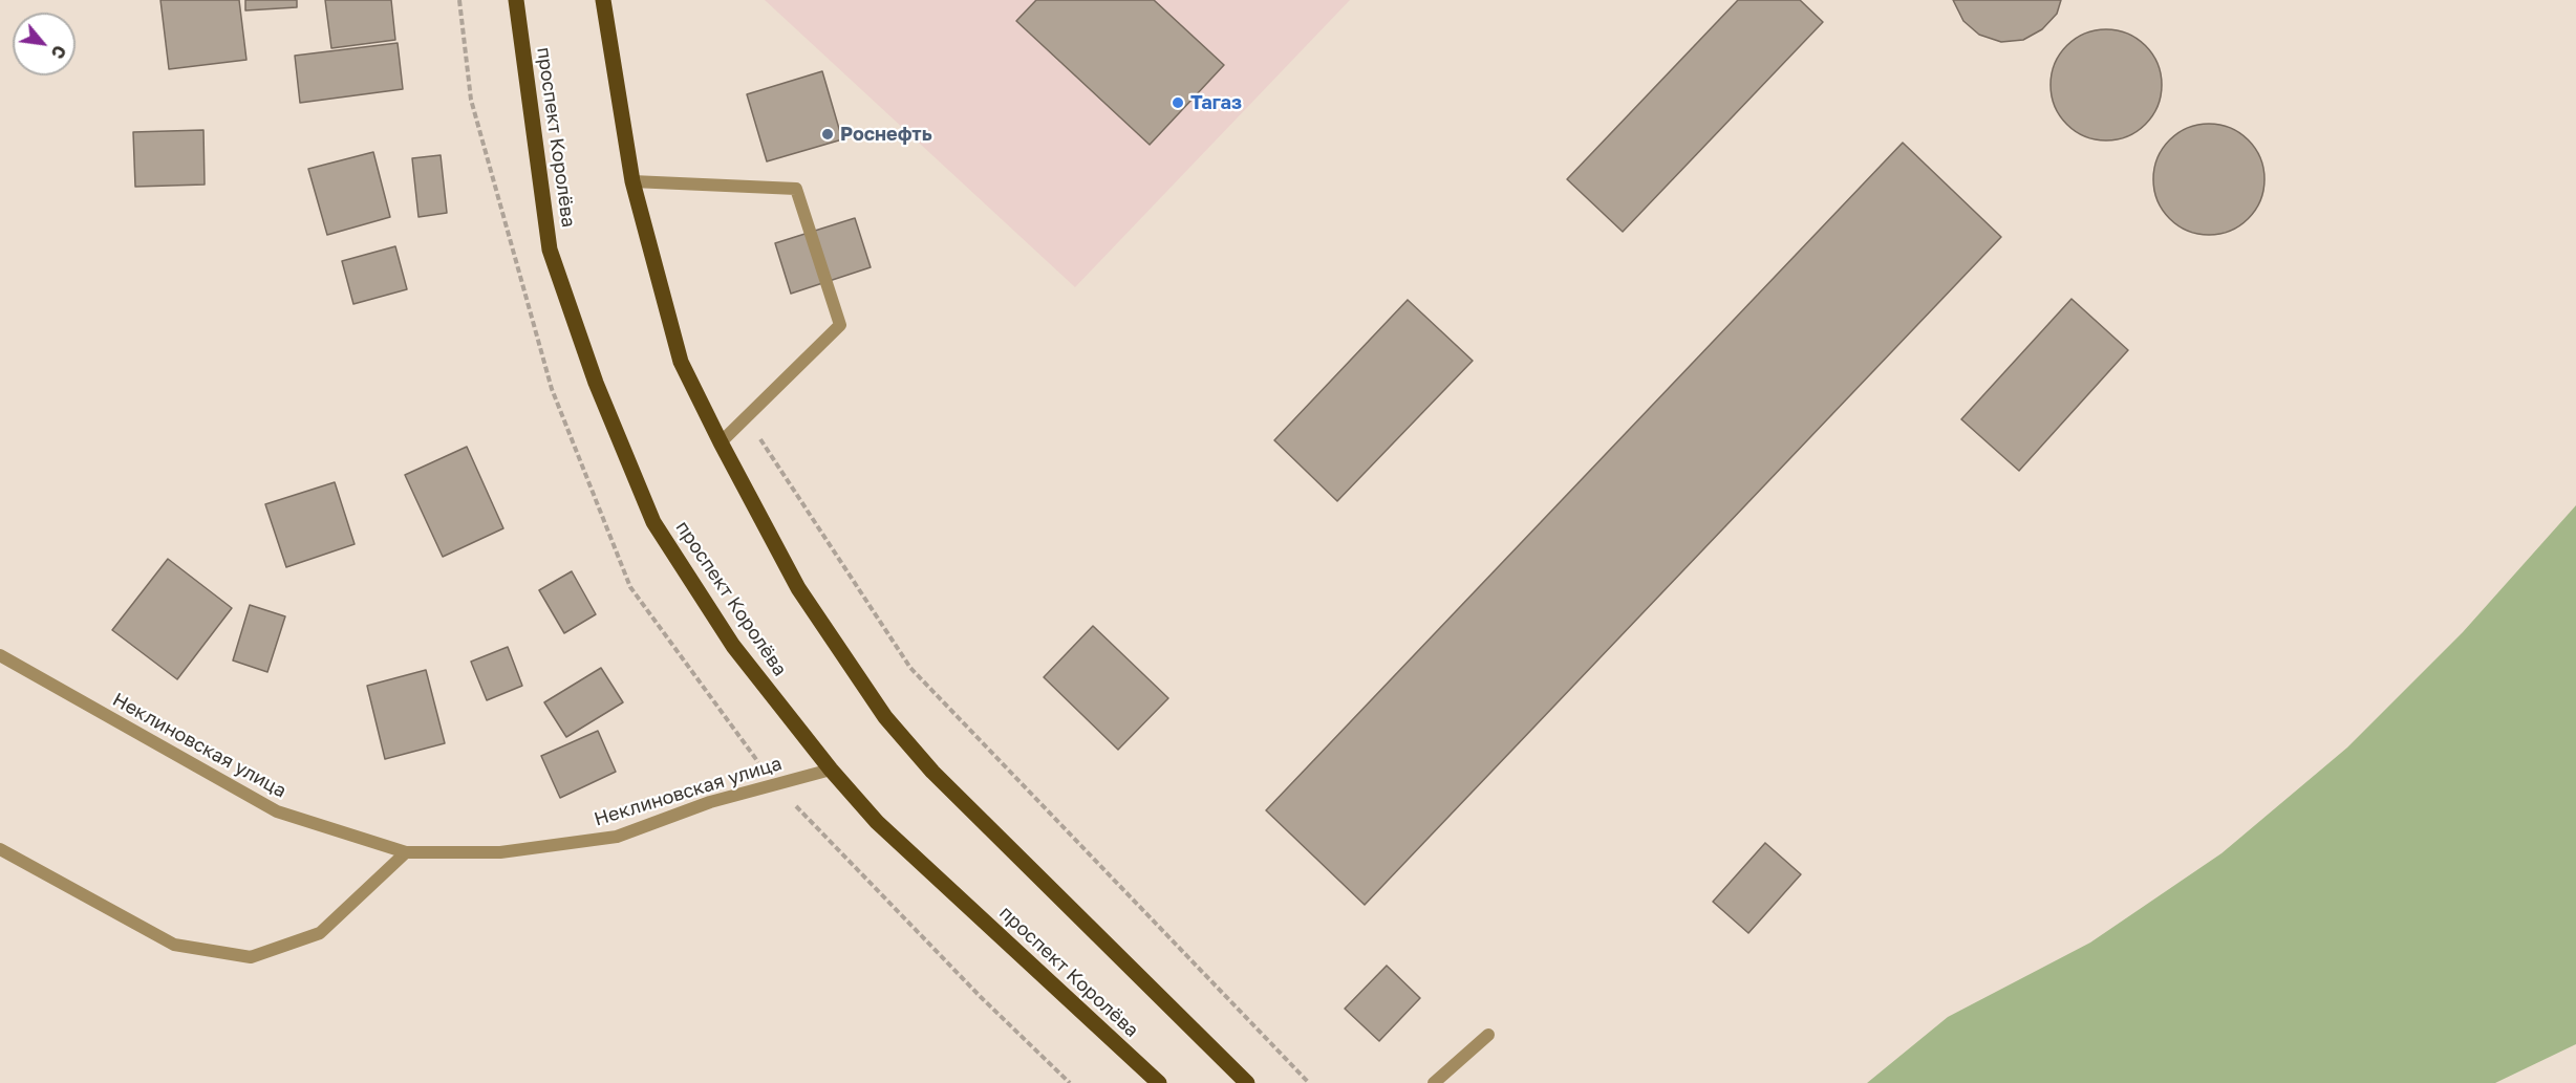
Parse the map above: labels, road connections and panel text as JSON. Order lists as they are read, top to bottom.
{
  "streets": {
    "main road": ["проспект Королёва"],
    "street": ["Неклиновская улица"]
  },
  "crossings": [
    ["проспект Королёва", "Неклиновская улица"]
  ],
  "places": ["Тагаз", "Роснефть"],
  "north": "bottom right"
}
